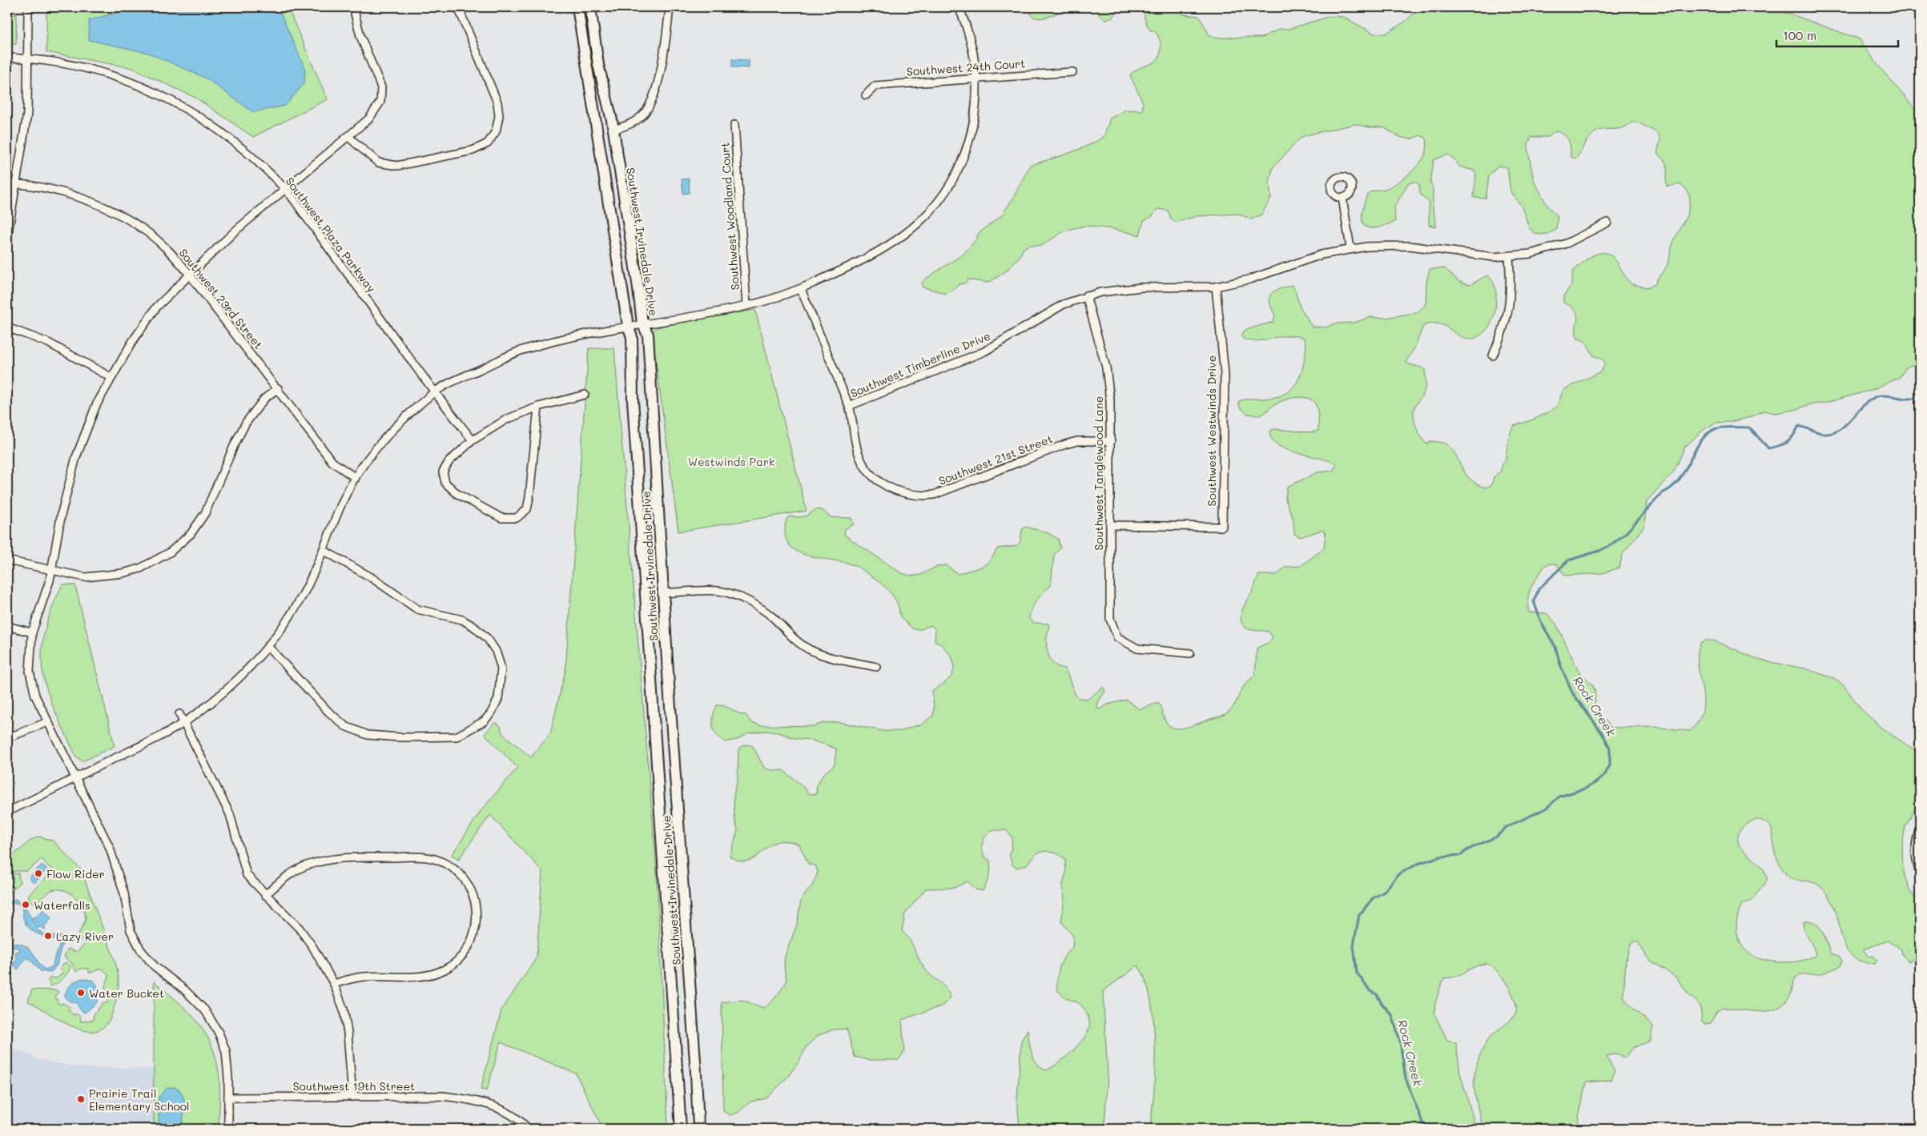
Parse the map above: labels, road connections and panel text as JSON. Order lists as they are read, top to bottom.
{
  "streets": {
    "main road": ["Southwest Irvinedale Drive"],
    "street": [
      "Southwest 24th Court",
      "Southwest Woodland Court",
      "Southwest Plaza Parkway",
      "Southwest 23rd Street",
      "Southwest Timberline Drive",
      "Southwest Westwinds Drive",
      "Southwest 21st Street",
      "Southwest Tanglewood Lane",
      "Southwest 19th Street"
    ]
  },
  "crossings": [
    ["Southwest Timberline Drive", "Southwest Westwinds Drive"],
    ["Southwest Timberline Drive", "Southwest 21st Street"],
    ["Southwest Timberline Drive", "Southwest Tanglewood Lane"],
    ["Southwest Westwinds Drive", "Southwest Tanglewood Lane"],
    ["Southwest 21st Street", "Southwest Tanglewood Lane"]
  ],
  "water": ["Rock Creek"],
  "parks": ["Westwinds Park"],
  "places": [
    "Flow Rider",
    "Waterfalls",
    "Lazy River",
    "Water Bucket",
    "Prairie Trail Elementary School"
  ],
  "scale_bar": "100 m"
}
